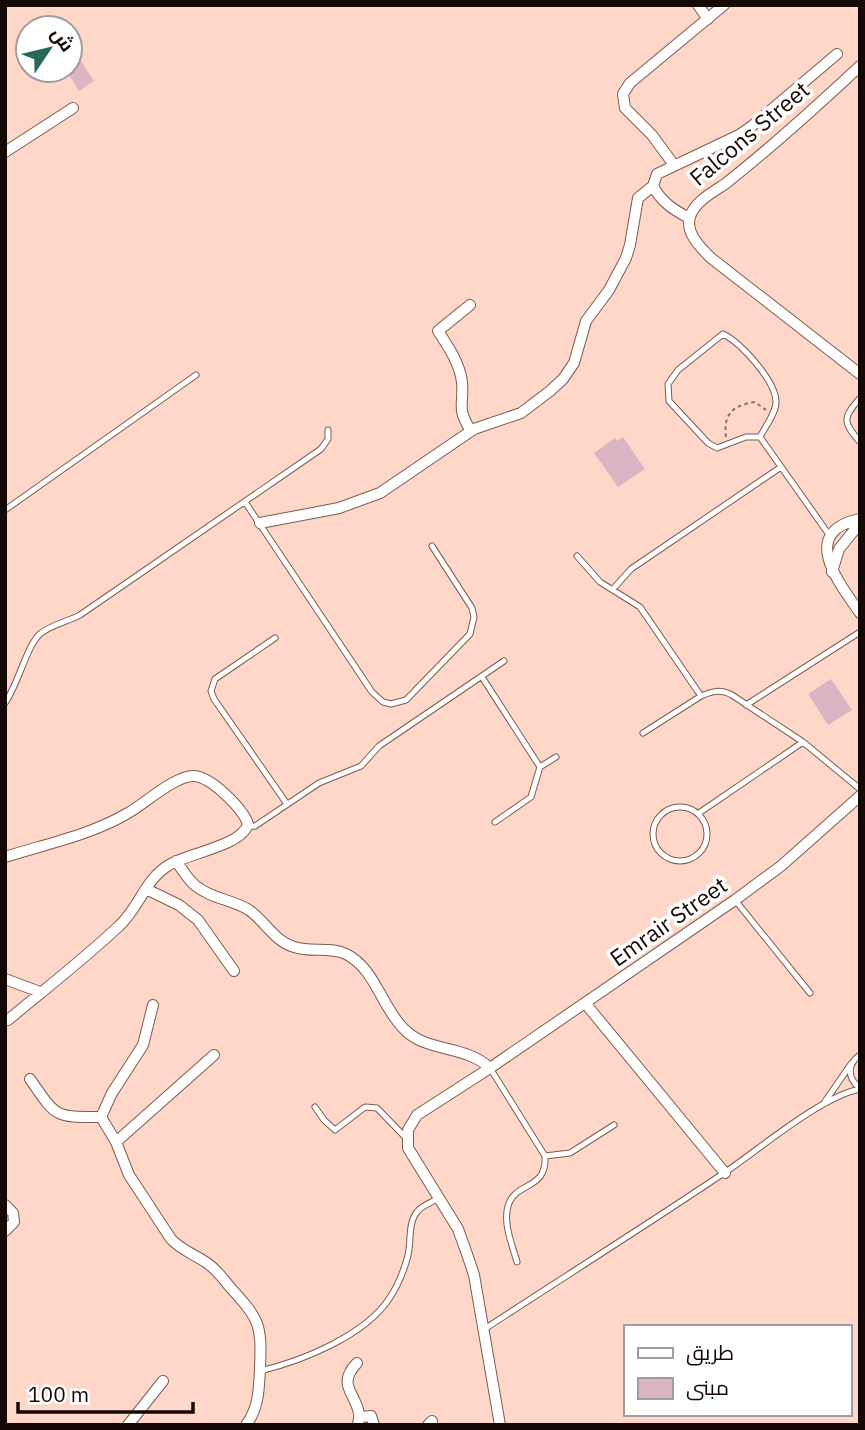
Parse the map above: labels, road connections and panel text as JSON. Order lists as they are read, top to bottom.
{
  "streets": {
    "street": ["Falcons Street", "Emrair Street"]
  },
  "legend": ["طريق", "مبنى"],
  "scale_bar": "100 m",
  "north": "top right"
}
